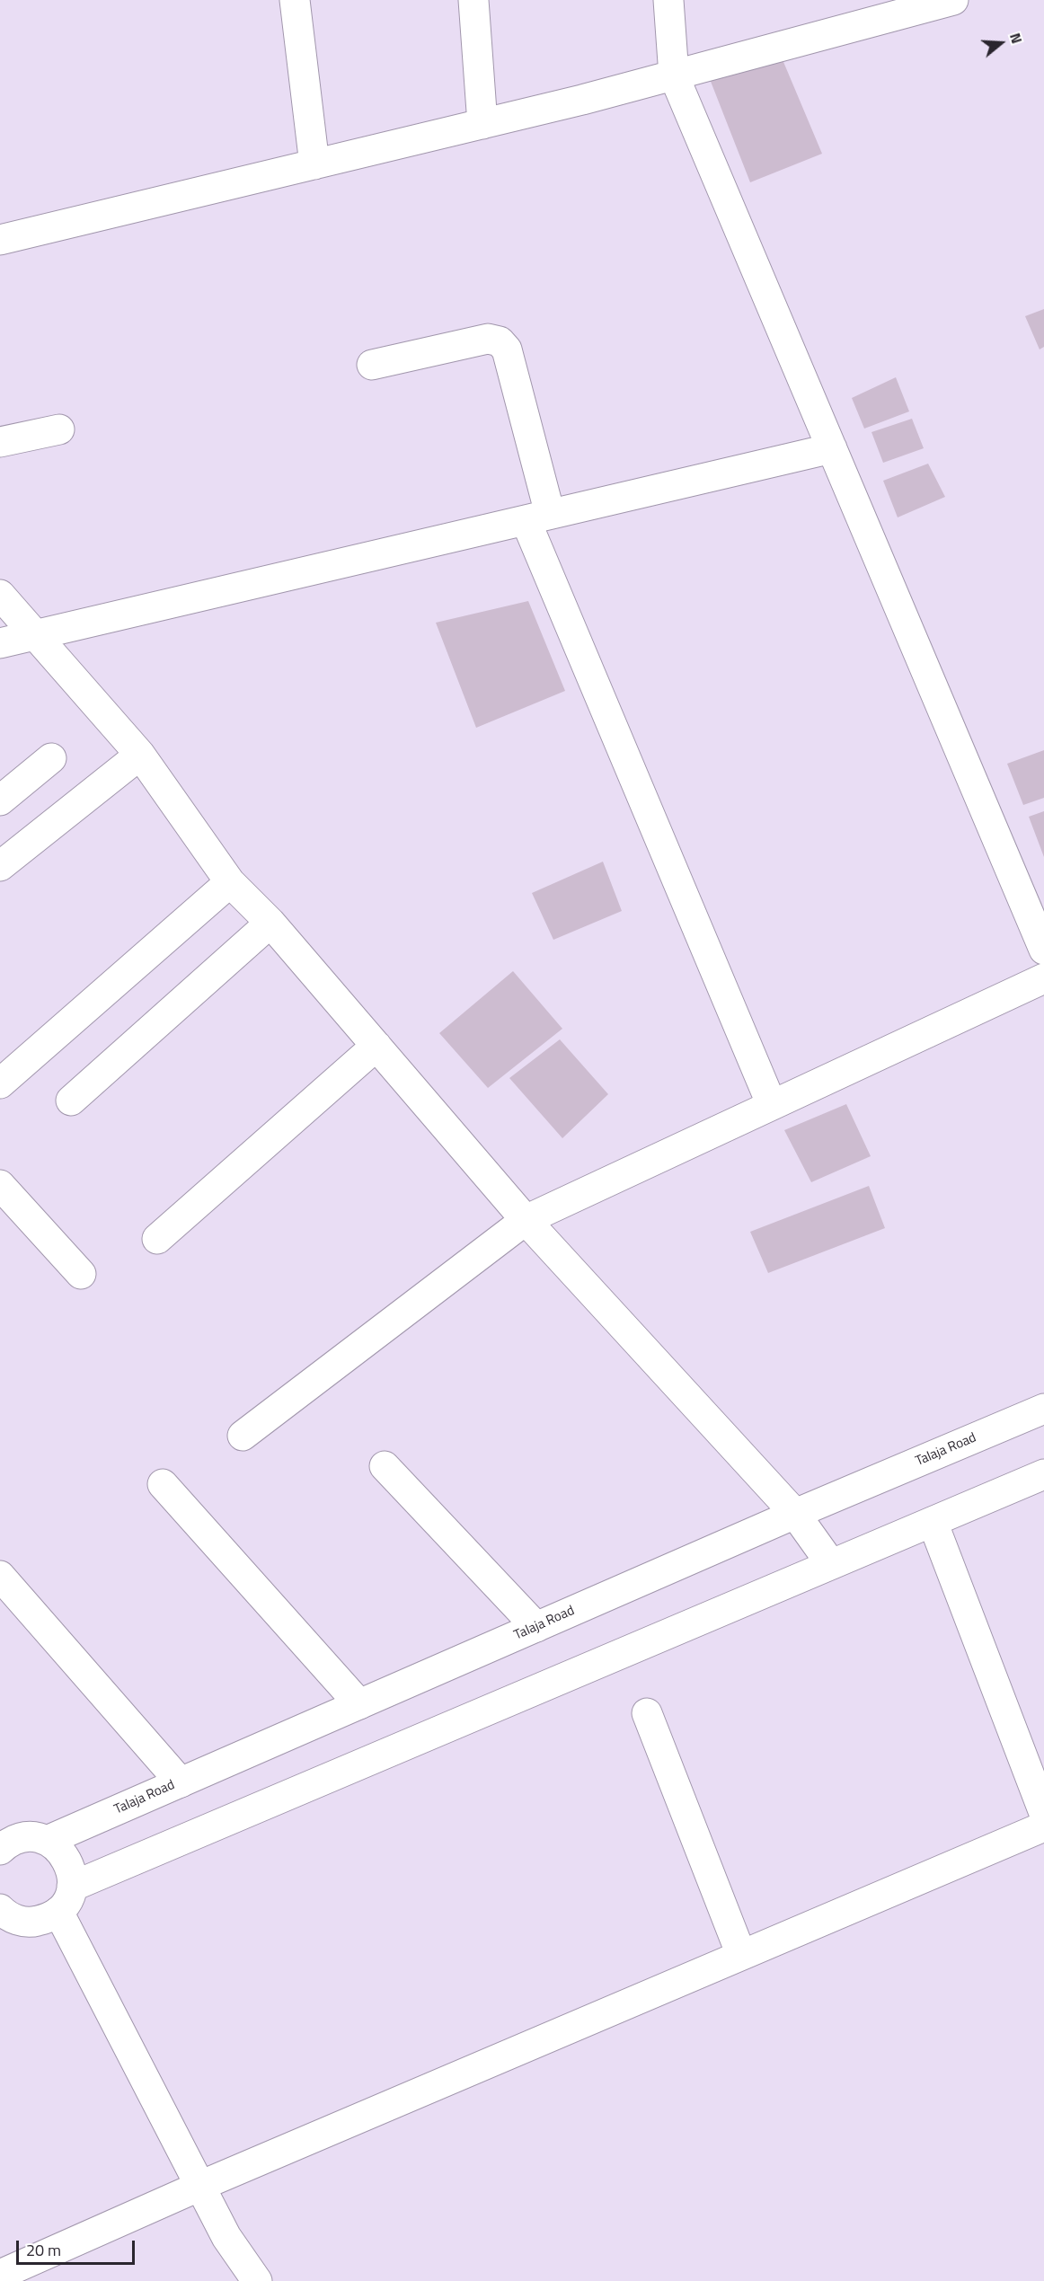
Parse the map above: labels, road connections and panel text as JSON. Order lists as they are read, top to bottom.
{
  "streets": {
    "street": ["Talaja Road"]
  },
  "scale_bar": "20 m",
  "north": "right"
}
